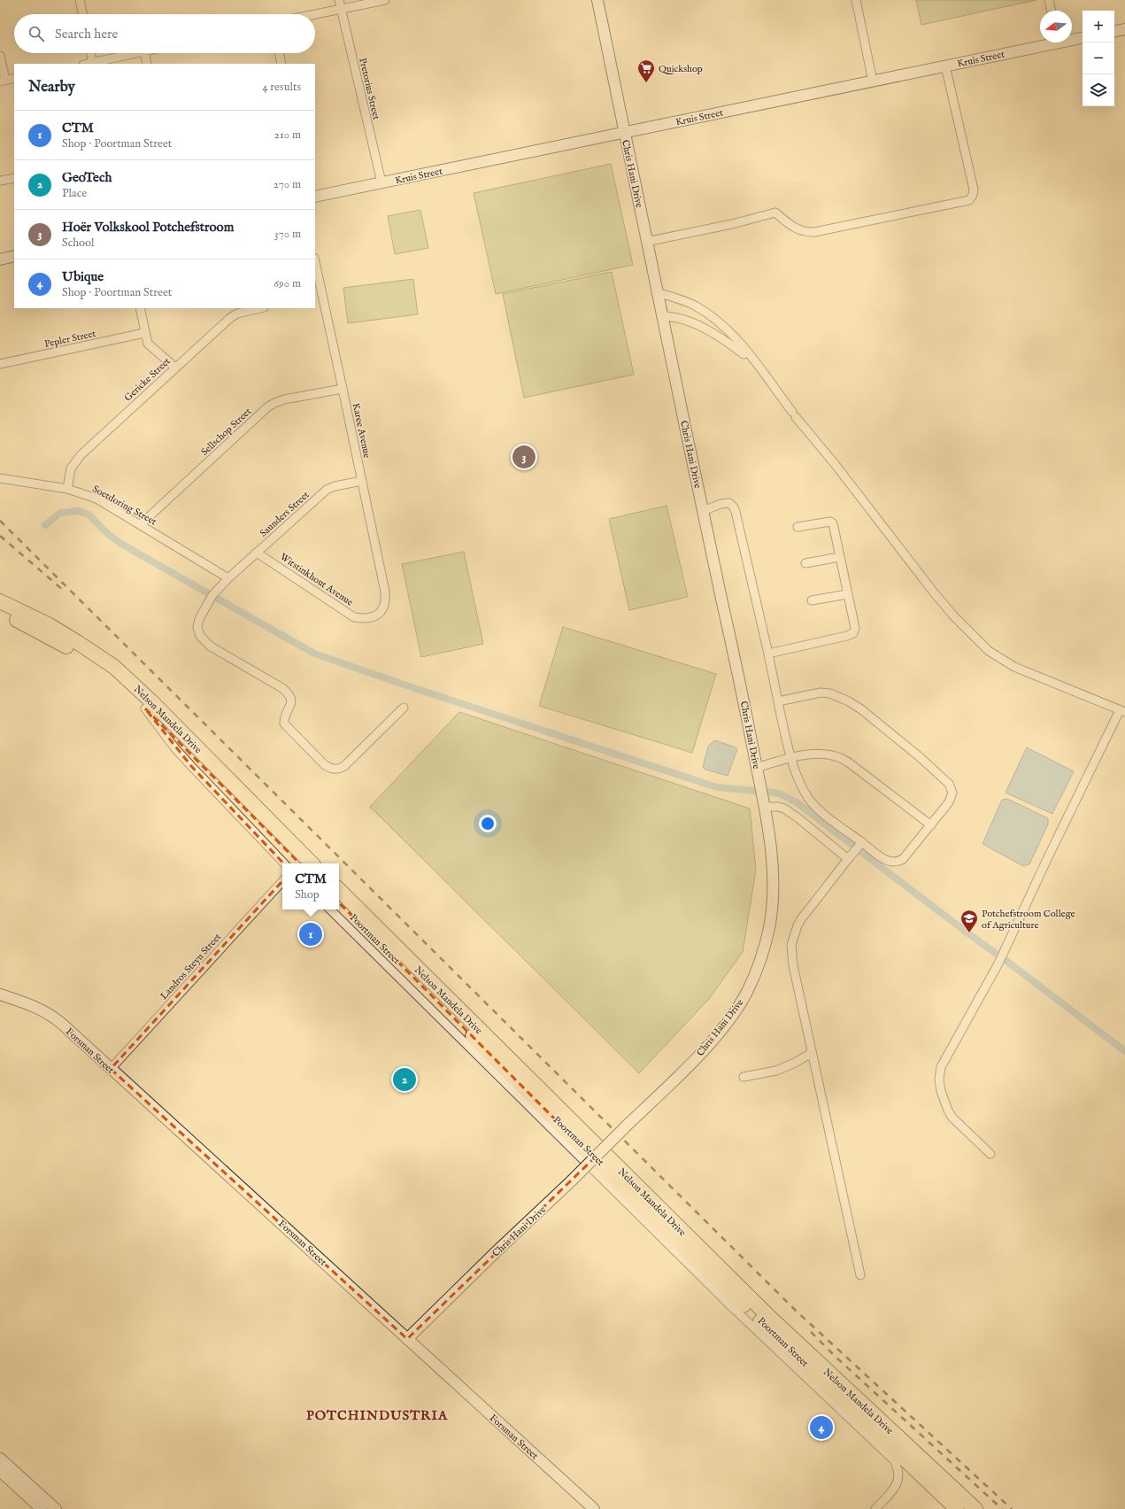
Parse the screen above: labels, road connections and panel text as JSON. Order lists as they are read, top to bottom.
{
  "streets": {
    "highway": ["Nelson Mandela Drive"],
    "street": [
      "Kruis Street",
      "Pretorius Street",
      "Chris Hani Drive",
      "Pepler Street",
      "Gericke Street",
      "Karee Avenue",
      "Sellschop Street",
      "Soetdoring Street",
      "Saunders Street",
      "Witstinkhout Avenue",
      "Poortman Street",
      "Landros Steyn Street",
      "Forsman Street"
    ]
  },
  "crossings": [
    ["Kruis Street", "Pretorius Street"],
    ["Kruis Street", "Chris Hani Drive"],
    ["Chris Hani Drive", "Forsman Street"],
    ["Gericke Street", "Soetdoring Street"],
    ["Karee Avenue", "Sellschop Street"],
    ["Karee Avenue", "Saunders Street"],
    ["Karee Avenue", "Witstinkhout Avenue"],
    ["Sellschop Street", "Soetdoring Street"],
    ["Soetdoring Street", "Saunders Street"],
    ["Saunders Street", "Witstinkhout Avenue"],
    ["Landros Steyn Street", "Forsman Street"]
  ],
  "districts": ["POTCHINDUSTRIA"],
  "places": {
    "supermarket": ["Quickshop"],
    "school or university": ["Potchefstroom College of Agriculture"]
  },
  "north": "left",
  "page": {
    "map_buttons": ["+", "−"],
    "search": "Search here",
    "heading": ["Nearby", "4 results"],
    "list": [
      {
        "mark": "1",
        "name": "CTM",
        "note": "Shop · Poortman Street",
        "value": "210 m"
      },
      {
        "mark": "2",
        "name": "GeoTech",
        "note": "Place",
        "value": "270 m"
      },
      {
        "mark": "3",
        "name": "Hoër Volkskool Potchefstroom",
        "note": "School",
        "value": "370 m"
      },
      {
        "mark": "4",
        "name": "Ubique",
        "note": "Shop · Poortman Street",
        "value": "690 m"
      }
    ],
    "pins": [
      "3",
      "1",
      "2",
      "4"
    ],
    "popup": ["CTM", "Shop"]
  }
}
